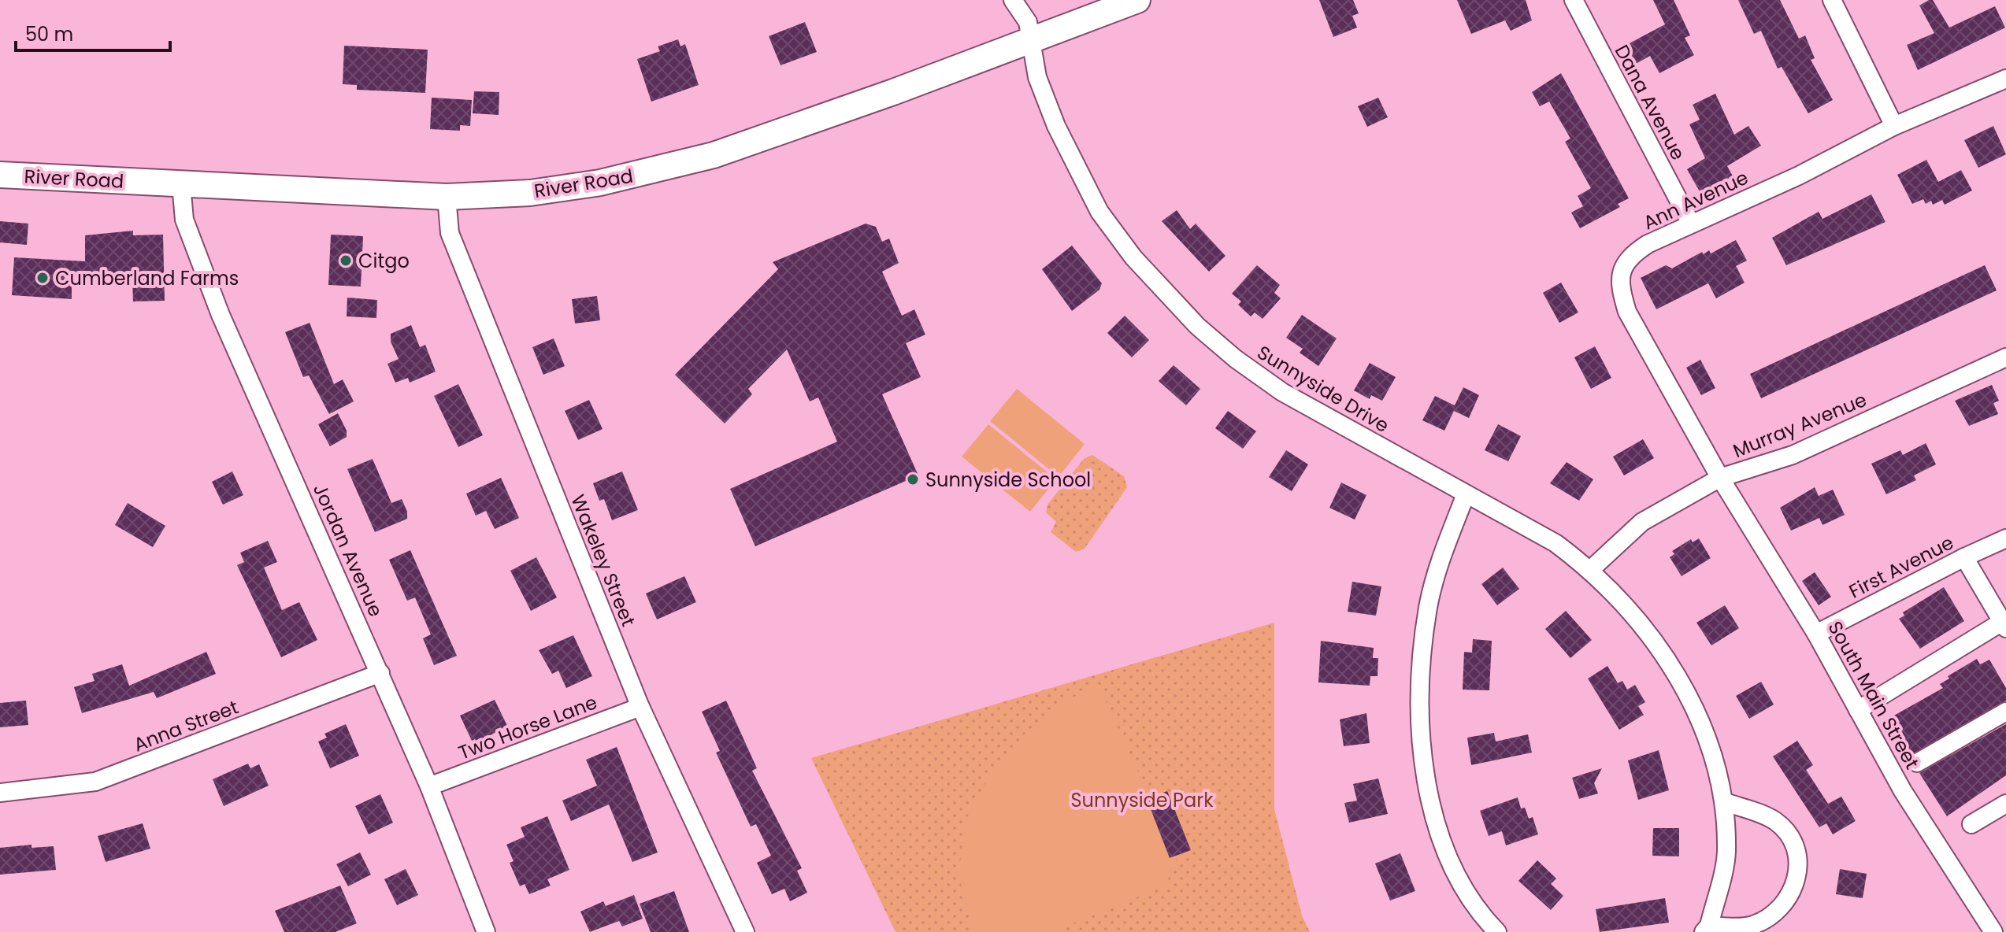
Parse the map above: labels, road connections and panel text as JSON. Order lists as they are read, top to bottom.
{
  "streets": {
    "main road": ["River Road"],
    "street": [
      "Dana Avenue",
      "Ann Avenue",
      "Sunnyside Drive",
      "Murray Avenue",
      "Jordan Avenue",
      "Wakeley Street",
      "First Avenue",
      "South Main Street",
      "Anna Street",
      "Two Horse Lane"
    ]
  },
  "crossings": [
    ["Dana Avenue", "Ann Avenue"],
    ["River Road", "Sunnyside Drive"],
    ["River Road", "Jordan Avenue"],
    ["River Road", "Wakeley Street"],
    ["Ann Avenue", "Murray Avenue"],
    ["Ann Avenue", "South Main Street"],
    ["Sunnyside Drive", "Murray Avenue"],
    ["Murray Avenue", "South Main Street"],
    ["Jordan Avenue", "Anna Street"],
    ["Jordan Avenue", "Two Horse Lane"],
    ["Wakeley Street", "Two Horse Lane"],
    ["First Avenue", "South Main Street"]
  ],
  "parks": ["Sunnyside Park"],
  "places": ["Citgo", "Cumberland Farms", "Sunnyside School"],
  "scale_bar": "50 m"
}
